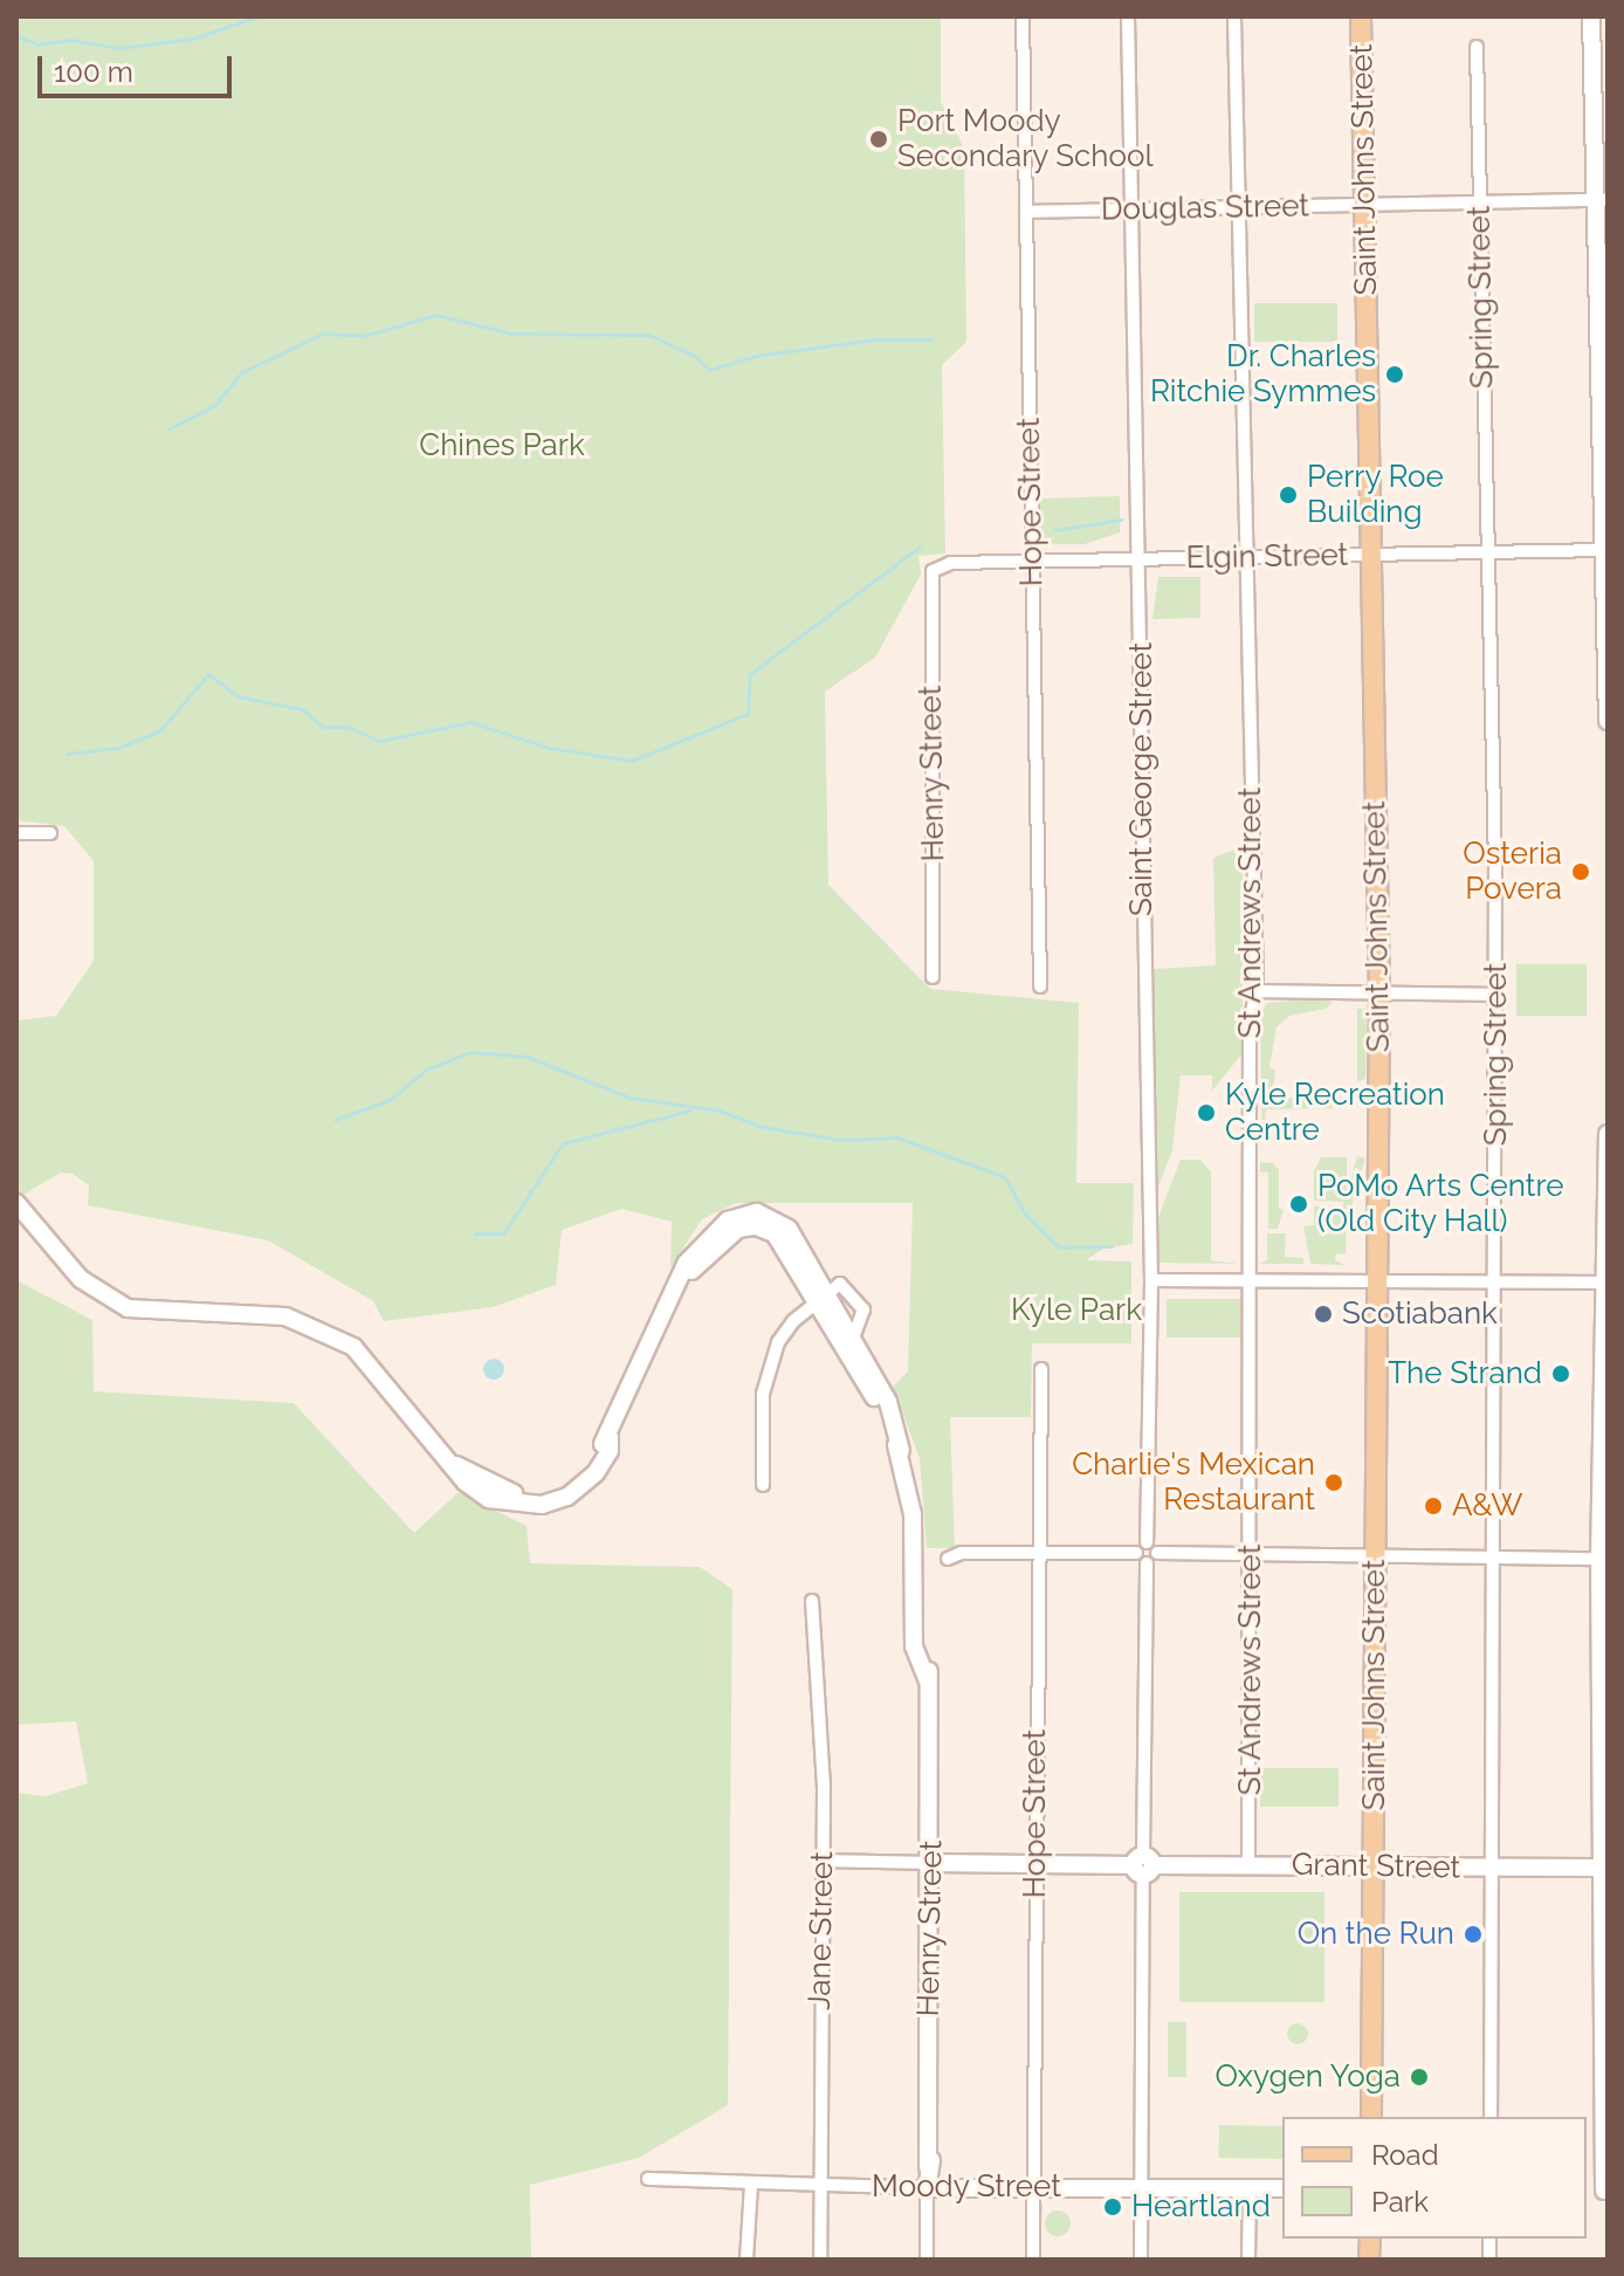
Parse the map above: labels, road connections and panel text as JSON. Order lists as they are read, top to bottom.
{
  "streets": {
    "main road": ["Saint Johns Street"],
    "street": [
      "Douglas Street",
      "Spring Street",
      "Hope Street",
      "Elgin Street",
      "Henry Street",
      "Saint George Street",
      "St Andrews Street",
      "Grant Street",
      "Jane Street",
      "Moody Street"
    ]
  },
  "crossings": [
    ["Saint Johns Street", "Douglas Street"],
    ["Saint Johns Street", "Elgin Street"],
    ["Saint Johns Street", "Grant Street"],
    ["Douglas Street", "Spring Street"],
    ["Douglas Street", "Hope Street"],
    ["Douglas Street", "Saint George Street"],
    ["Douglas Street", "St Andrews Street"],
    ["Spring Street", "Elgin Street"],
    ["Spring Street", "Grant Street"],
    ["Hope Street", "Elgin Street"],
    ["Hope Street", "Grant Street"],
    ["Hope Street", "Moody Street"],
    ["Elgin Street", "Henry Street"],
    ["Elgin Street", "Saint George Street"],
    ["Elgin Street", "St Andrews Street"],
    ["Henry Street", "Grant Street"],
    ["Henry Street", "Moody Street"],
    ["St Andrews Street", "Grant Street"],
    ["Grant Street", "Jane Street"],
    ["Jane Street", "Moody Street"]
  ],
  "parks": ["Chines Park", "Kyle Park"],
  "places": [
    "Port Moody Secondary School",
    "Dr. Charles Ritchie Symmes",
    "Perry Roe Building",
    "Osteria Povera",
    "Kyle Recreation Centre",
    "PoMo Arts Centre (Old City Hall)",
    "Scotiabank",
    "The Strand",
    "Charlie's Mexican Restaurant",
    "A&W",
    "On the Run",
    "Oxygen Yoga",
    "Heartland"
  ],
  "legend": ["Road", "Park"],
  "scale_bar": "100 m"
}
